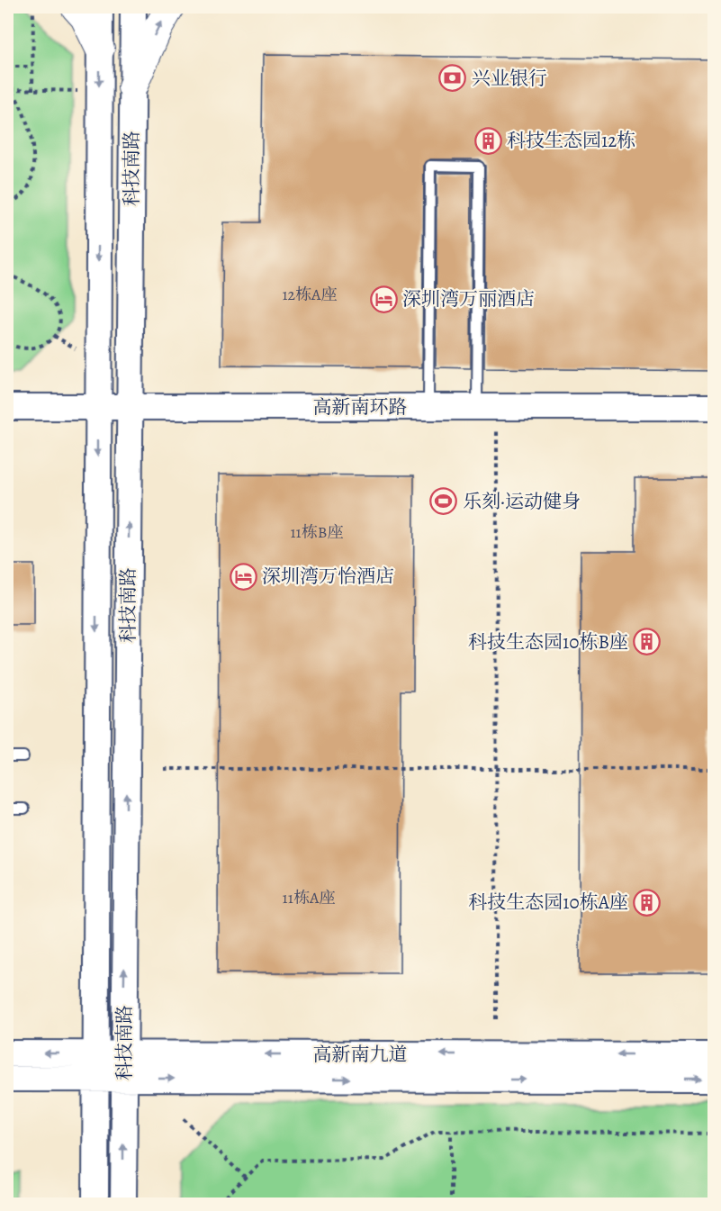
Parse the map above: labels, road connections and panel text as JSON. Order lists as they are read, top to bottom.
{
  "streets": {
    "main road": ["科技南路", "高新南环路", "高新南九道"]
  },
  "crossings": [
    ["科技南路", "高新南环路"],
    ["科技南路", "高新南九道"]
  ],
  "places": {
    "bank": ["兴业银行"],
    "building": ["科技生态园12栋", "科技生态园10栋B座", "科技生态园10栋A座"],
    "hotel": ["深圳湾万丽酒店", "深圳湾万怡酒店"],
    "sports": ["乐刻·运动健身"]
  },
  "house_numbers": ["12栋A座", "11栋B座", "11栋A座"]
}
